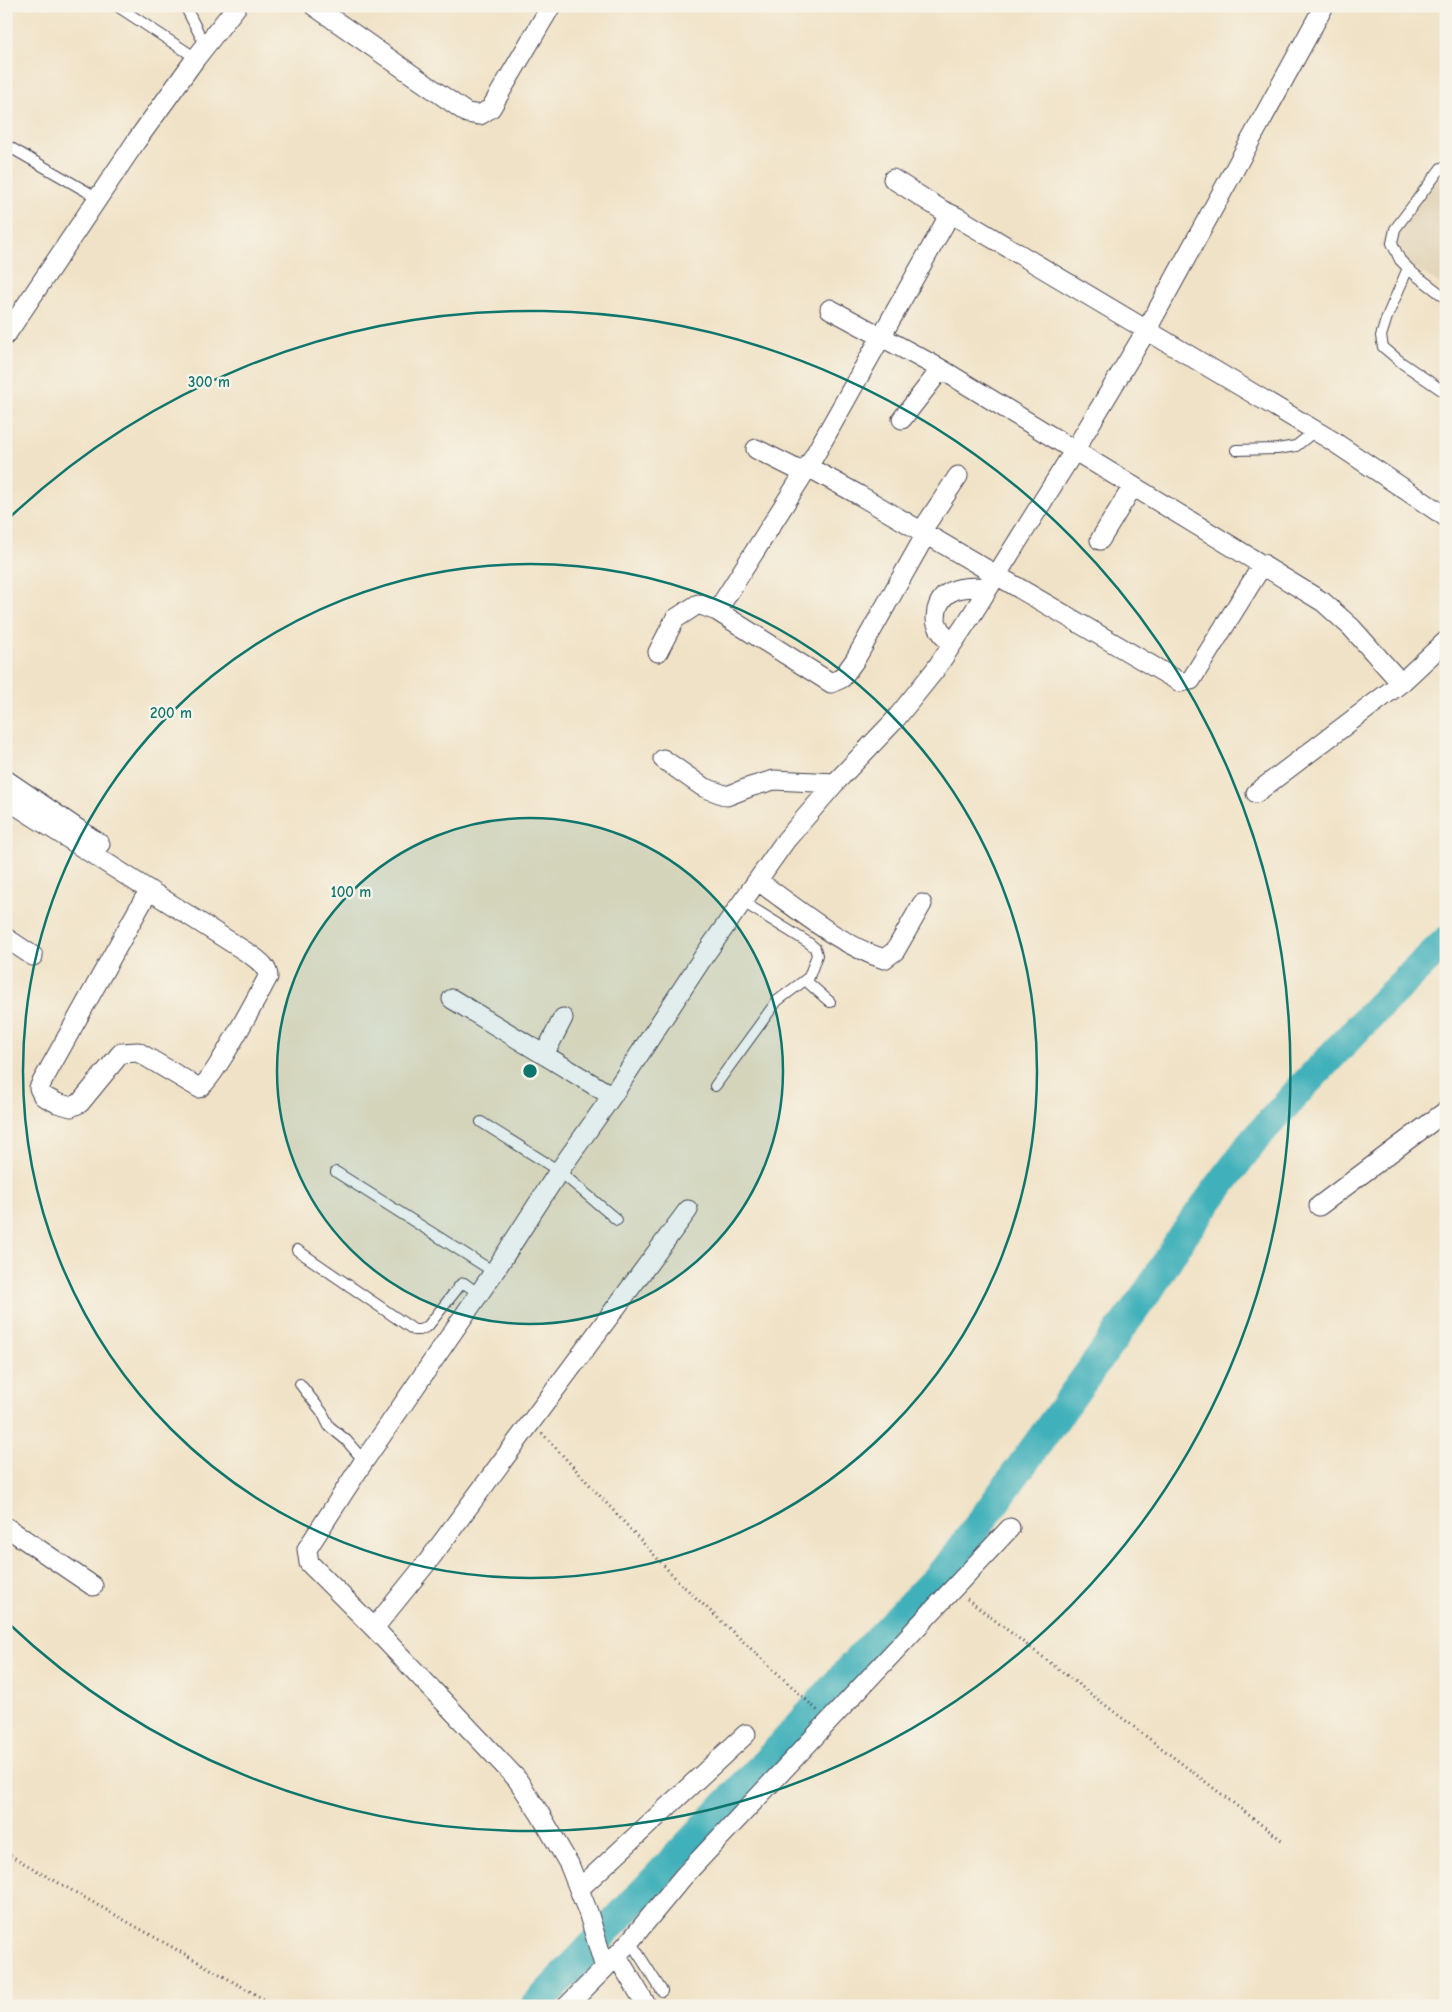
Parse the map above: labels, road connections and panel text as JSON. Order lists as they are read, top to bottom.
{
  "rings": ["300 m", "200 m", "100 m"]
}
